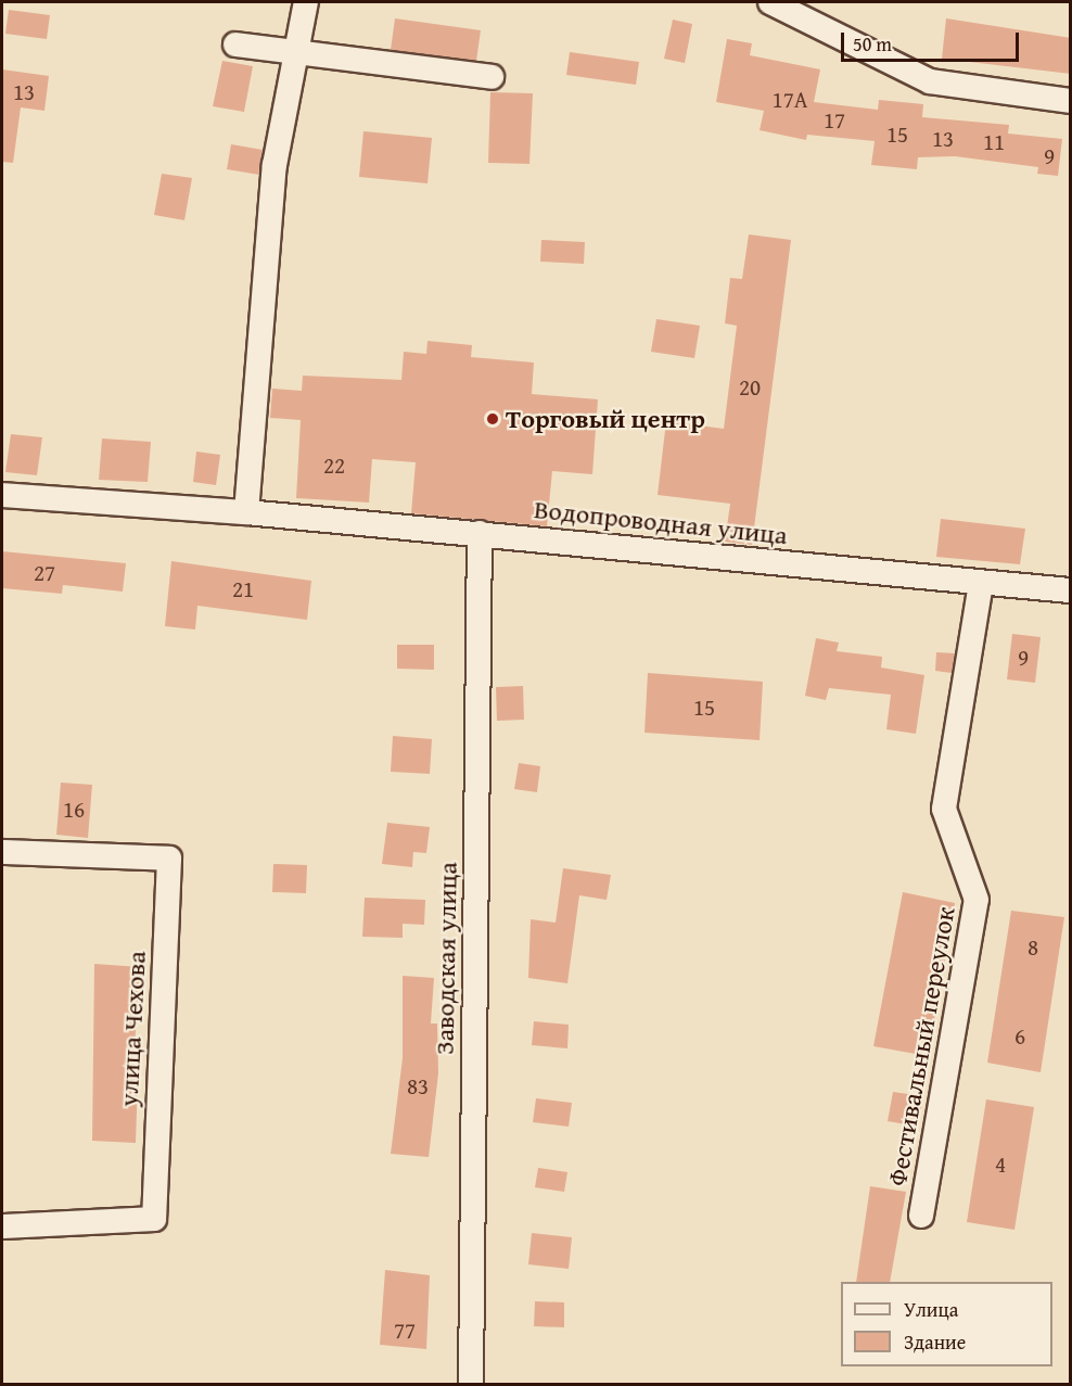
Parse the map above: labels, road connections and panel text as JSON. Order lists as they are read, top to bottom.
{
  "streets": {
    "street": [
      "Водопроводная улица",
      "Заводская улица",
      "улица Чехова",
      "Фестивальный переулок"
    ]
  },
  "crossings": [
    ["Водопроводная улица", "Заводская улица"],
    ["Водопроводная улица", "Фестивальный переулок"]
  ],
  "places": ["Торговый центр"],
  "house_numbers": [
    "13",
    "17А",
    "17",
    "15",
    "13",
    "11",
    "9",
    "20",
    "22",
    "27",
    "21",
    "9",
    "15",
    "16",
    "8",
    "6",
    "83",
    "4",
    "77"
  ],
  "legend": ["Улица", "Здание"],
  "scale_bar": "50 m"
}
